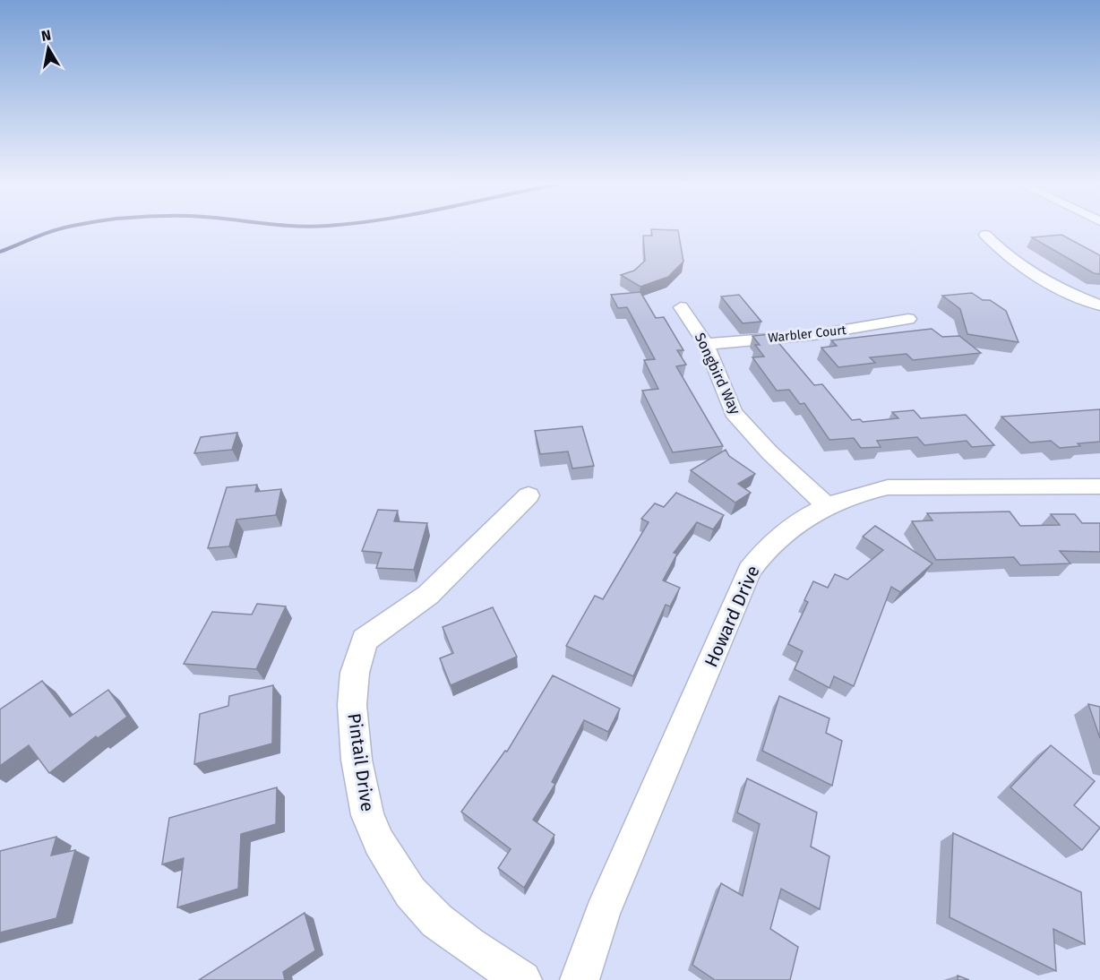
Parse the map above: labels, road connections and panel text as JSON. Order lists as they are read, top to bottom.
{
  "streets": {
    "street": [
      "Warbler Court",
      "Songbird Way",
      "Howard Drive",
      "Pintail Drive"
    ]
  },
  "crossings": [
    ["Warbler Court", "Songbird Way"],
    ["Songbird Way", "Howard Drive"]
  ],
  "north": "top"
}
